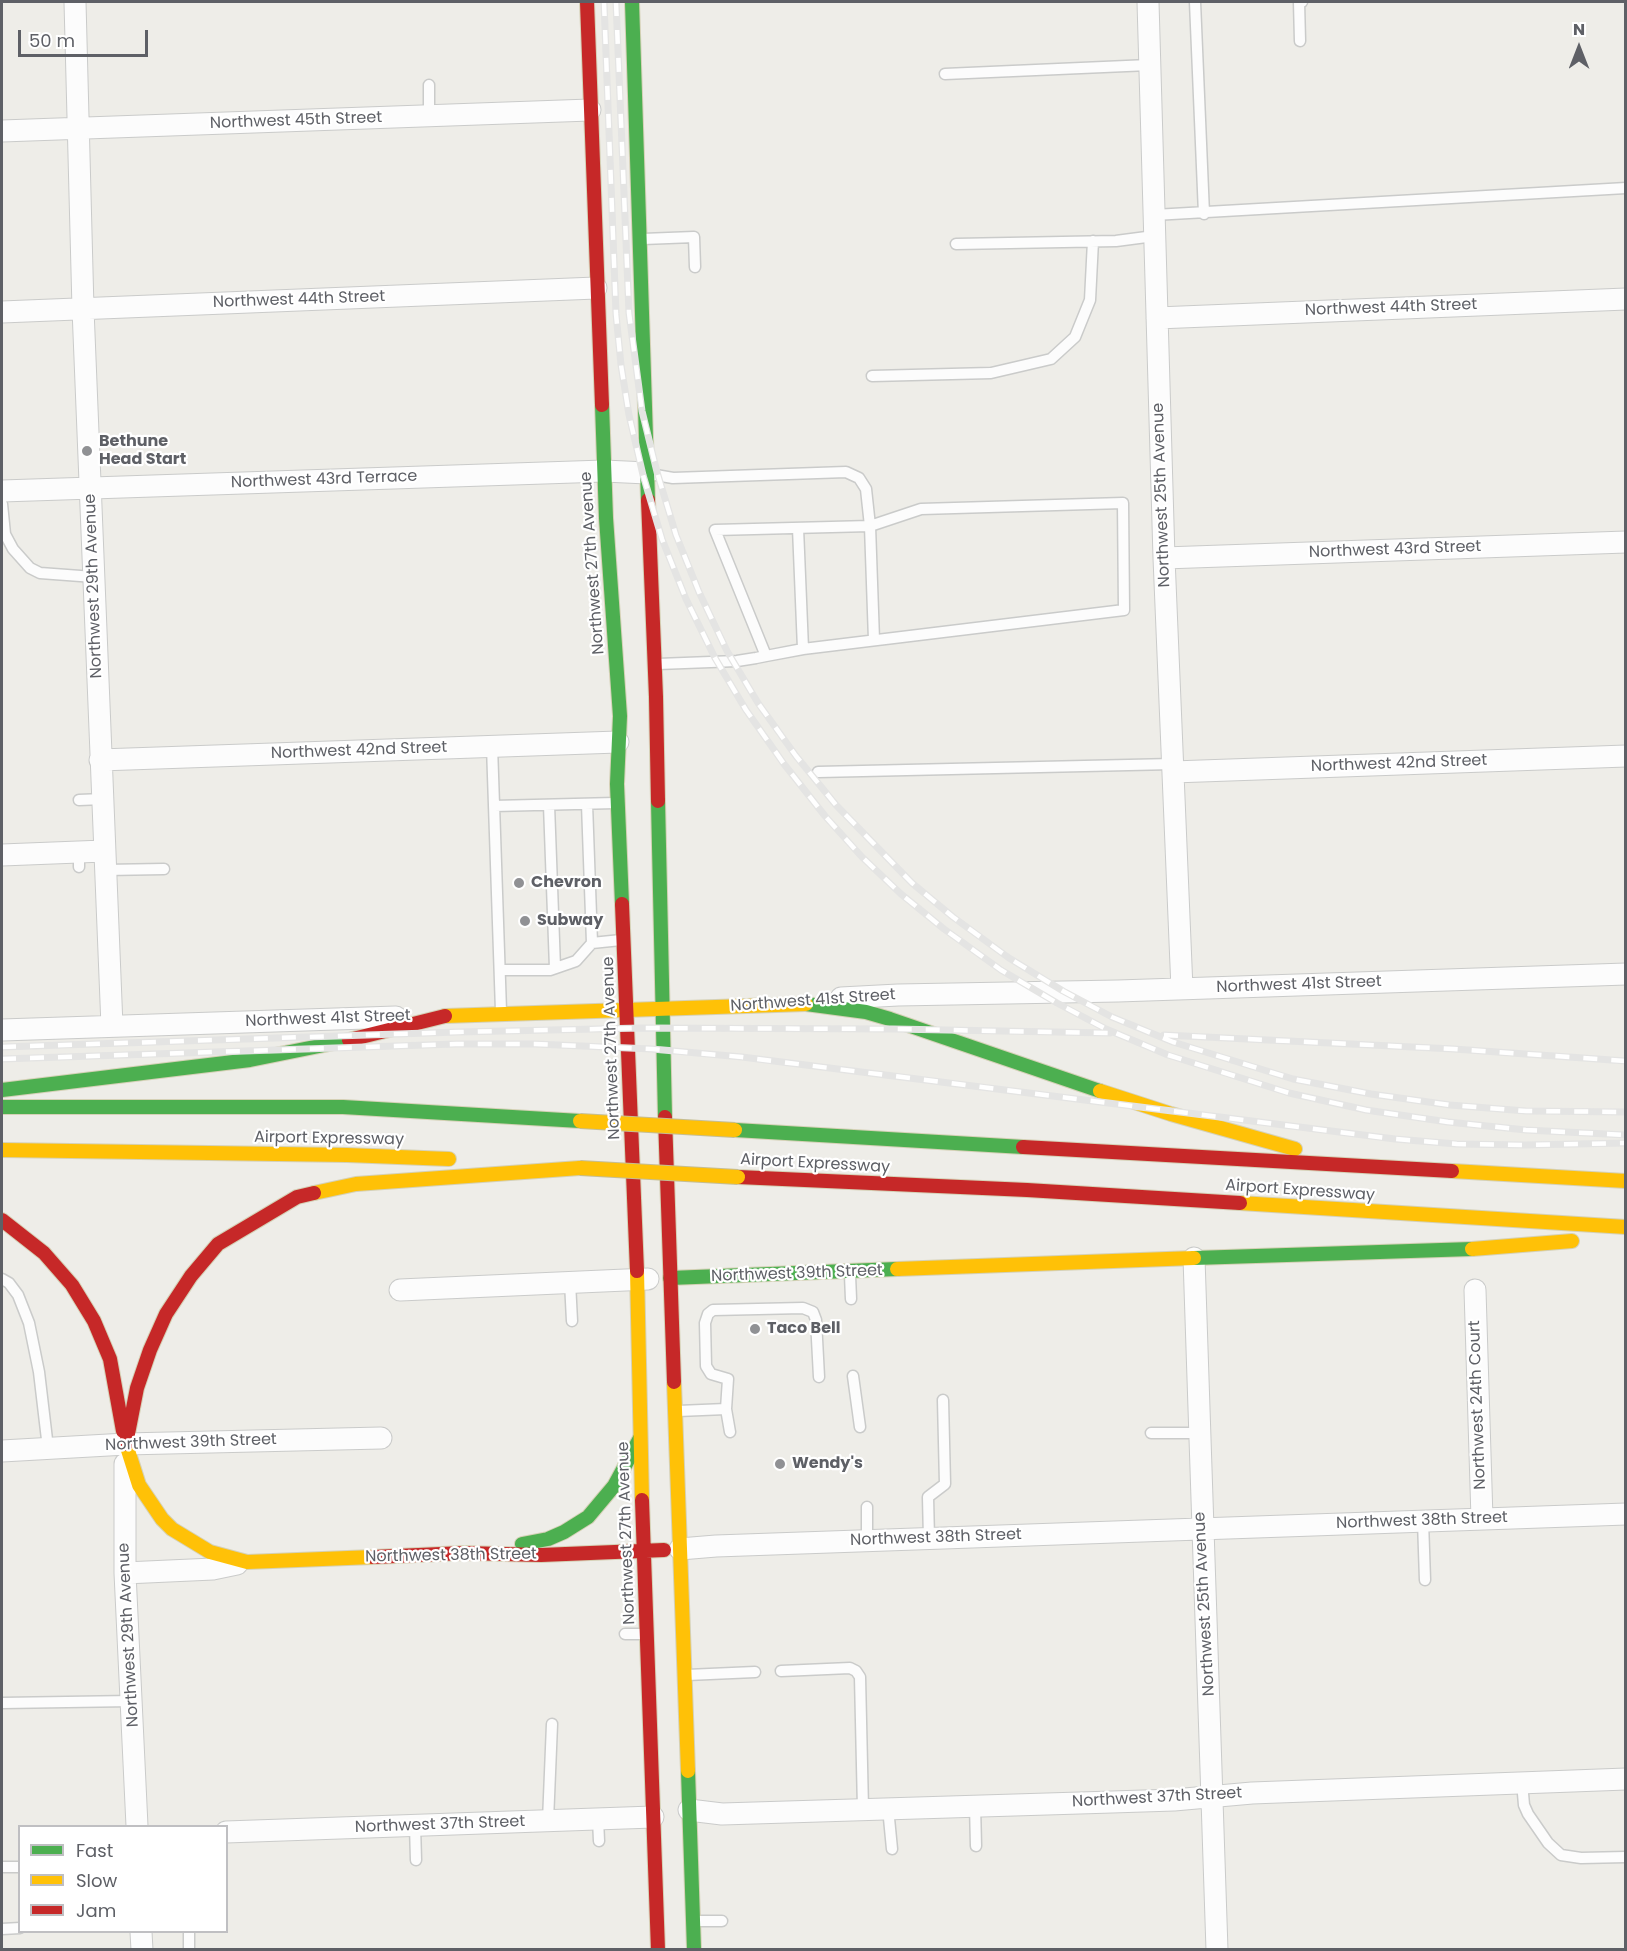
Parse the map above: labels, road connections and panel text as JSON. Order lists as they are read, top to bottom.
{
  "streets": {
    "main road": [
      "Northwest 27th Avenue",
      "Northwest 41st Street",
      "Airport Expressway",
      "Northwest 39th Street",
      "Northwest 38th Street"
    ],
    "street": [
      "Northwest 45th Street",
      "Northwest 44th Street",
      "Northwest 43rd Terrace",
      "Northwest 25th Avenue",
      "Northwest 43rd Street",
      "Northwest 29th Avenue",
      "Northwest 42nd Street",
      "Northwest 24th Court",
      "Northwest 37th Street"
    ]
  },
  "crossings": [
    ["Northwest 45th Street", "Northwest 27th Avenue"],
    ["Northwest 45th Street", "Northwest 29th Avenue"],
    ["Northwest 44th Street", "Northwest 25th Avenue"],
    ["Northwest 44th Street", "Northwest 27th Avenue"],
    ["Northwest 44th Street", "Northwest 29th Avenue"],
    ["Northwest 43rd Terrace", "Northwest 27th Avenue"],
    ["Northwest 43rd Terrace", "Northwest 29th Avenue"],
    ["Northwest 25th Avenue", "Northwest 43rd Street"],
    ["Northwest 25th Avenue", "Northwest 42nd Street"],
    ["Northwest 25th Avenue", "Northwest 41st Street"],
    ["Northwest 25th Avenue", "Northwest 39th Street"],
    ["Northwest 25th Avenue", "Northwest 38th Street"],
    ["Northwest 25th Avenue", "Northwest 37th Street"],
    ["Northwest 27th Avenue", "Northwest 42nd Street"],
    ["Northwest 27th Avenue", "Northwest 41st Street"],
    ["Northwest 27th Avenue", "Northwest 39th Street"],
    ["Northwest 27th Avenue", "Northwest 38th Street"],
    ["Northwest 27th Avenue", "Northwest 37th Street"],
    ["Northwest 29th Avenue", "Northwest 42nd Street"],
    ["Northwest 29th Avenue", "Northwest 41st Street"],
    ["Northwest 29th Avenue", "Northwest 39th Street"],
    ["Northwest 29th Avenue", "Northwest 38th Street"],
    ["Northwest 39th Street", "Northwest 38th Street"],
    ["Northwest 24th Court", "Northwest 38th Street"]
  ],
  "places": [
    "Bethune Head Start",
    "Chevron",
    "Subway",
    "Taco Bell",
    "Wendy's"
  ],
  "legend": ["Fast", "Slow", "Jam"],
  "scale_bar": "50 m",
  "north": "top"
}
